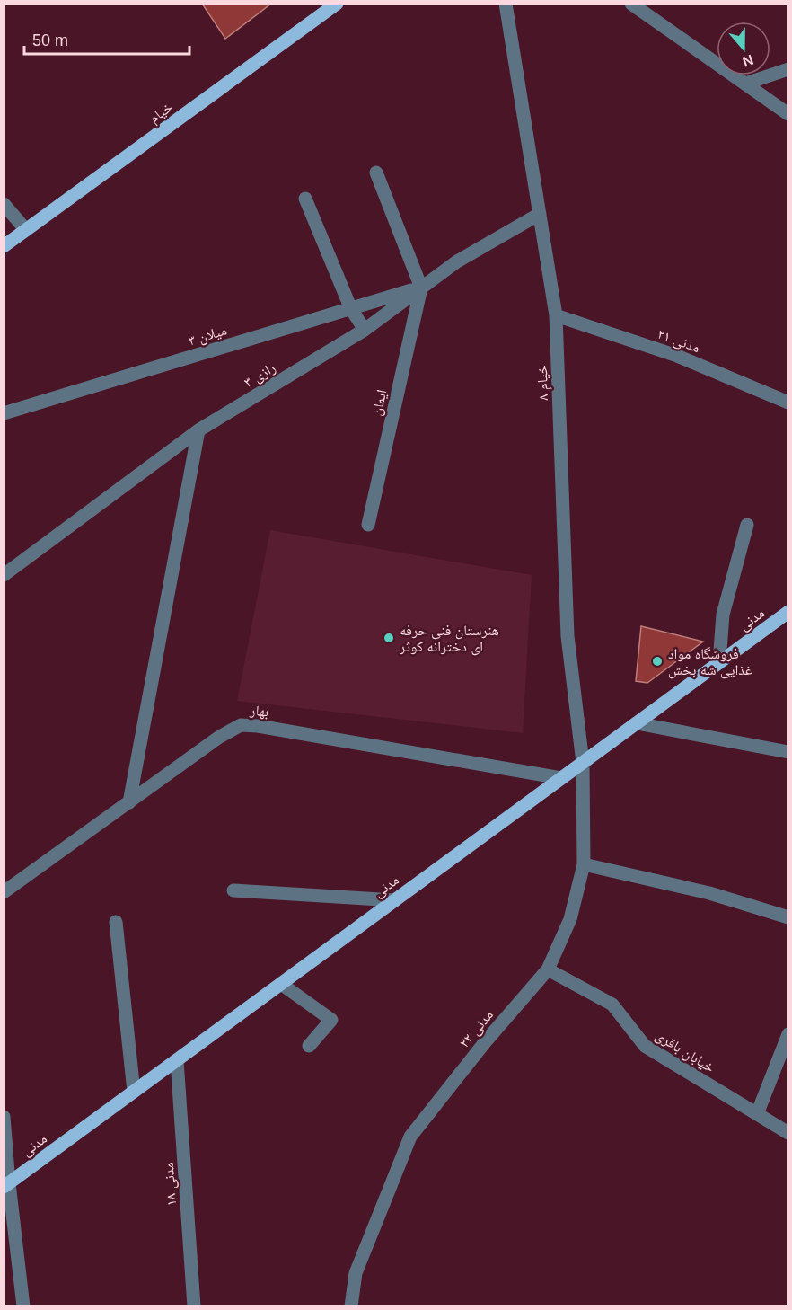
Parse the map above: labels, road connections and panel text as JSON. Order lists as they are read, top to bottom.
{
  "streets": {
    "main road": ["خیام", "مدنی"],
    "street": [
      "میلان ۳",
      "مدنی ۲۱",
      "رازی ۳",
      "خیام ۸",
      "ایمان",
      "بهار",
      "مدنی ۲۲",
      "خیابان باقری",
      "مدنی ۱۸"
    ]
  },
  "crossings": [
    ["میلان ۳", "رازی ۳"],
    ["میلان ۳", "ایمان"],
    ["مدنی ۲۱", "خیام ۸"],
    ["رازی ۳", "خیام ۸"],
    ["رازی ۳", "ایمان"],
    ["خیام ۸", "مدنی"],
    ["خیام ۸", "مدنی ۲۲"],
    ["مدنی", "بهار"],
    ["مدنی", "مدنی ۲۲"],
    ["مدنی", "مدنی ۱۸"],
    ["مدنی ۲۲", "خیابان باقری"]
  ],
  "places": ["هنرستان فنی حرفه ای دخترانه کوثر", "فروشگاه مواد غذایی شه بخش"],
  "scale_bar": "50 m",
  "north": "bottom"
}
